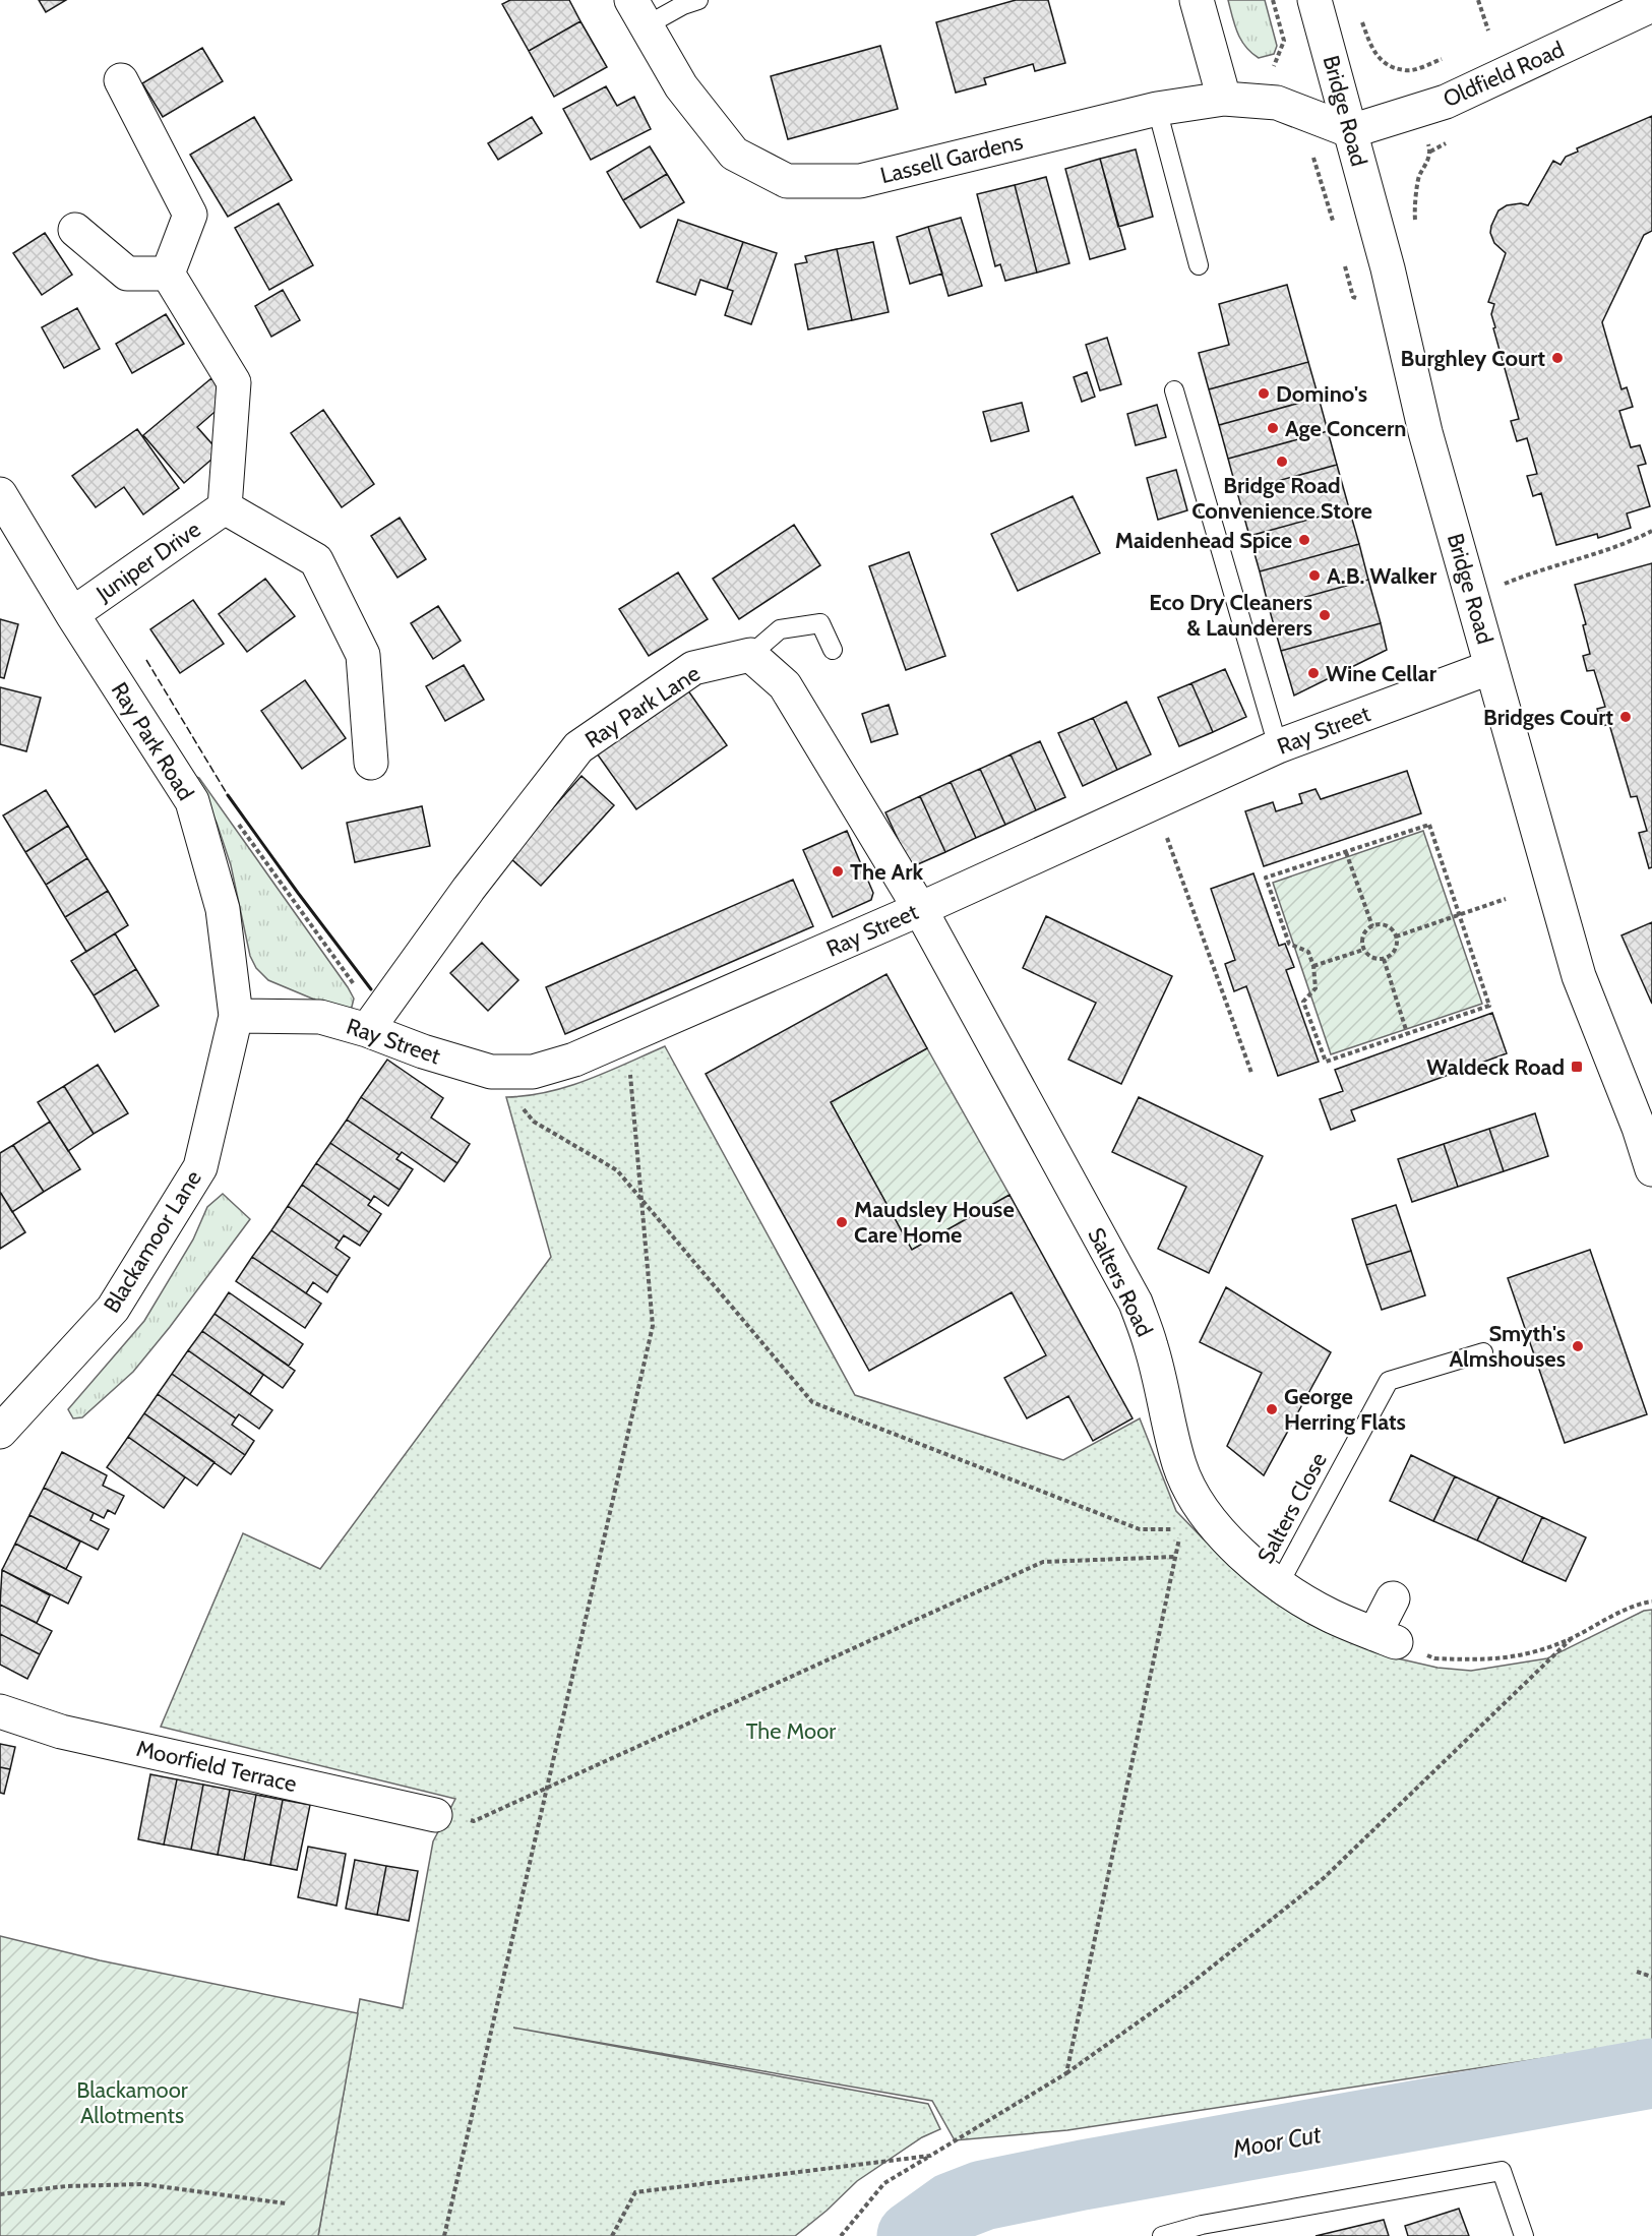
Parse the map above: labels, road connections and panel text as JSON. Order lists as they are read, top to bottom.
{
  "streets": {
    "street": [
      "Oldfield Road",
      "Bridge Road",
      "Lassell Gardens",
      "Juniper Drive",
      "Ray Park Lane",
      "Ray Street",
      "Ray Park Road",
      "Blackamoor Lane",
      "Salters Road",
      "Moorfield Terrace"
    ],
    "lane": ["Salters Close"]
  },
  "crossings": [
    ["Oldfield Road", "Bridge Road"],
    ["Oldfield Road", "Lassell Gardens"],
    ["Bridge Road", "Lassell Gardens"],
    ["Bridge Road", "Ray Street"],
    ["Juniper Drive", "Ray Park Road"],
    ["Ray Park Lane", "Ray Street"],
    ["Ray Street", "Ray Park Road"],
    ["Ray Street", "Blackamoor Lane"],
    ["Ray Street", "Salters Road"],
    ["Ray Park Road", "Blackamoor Lane"],
    ["Salters Road", "Salters Close"]
  ],
  "water": ["Moor Cut"],
  "parks": ["The Moor", "Blackamoor Allotments"],
  "places": {
    "other": [
      "Burghley Court",
      "Domino's",
      "Age Concern",
      "Bridge Road Convenience Store",
      "Maidenhead Spice",
      "A.B. Walker",
      "Eco Dry Cleaners & Launderers",
      "Wine Cellar",
      "Bridges Court",
      "The Ark",
      "Maudsley House Care Home",
      "Smyth's Almshouses",
      "George Herring Flats"
    ],
    "transit": ["Waldeck Road"]
  }
}
